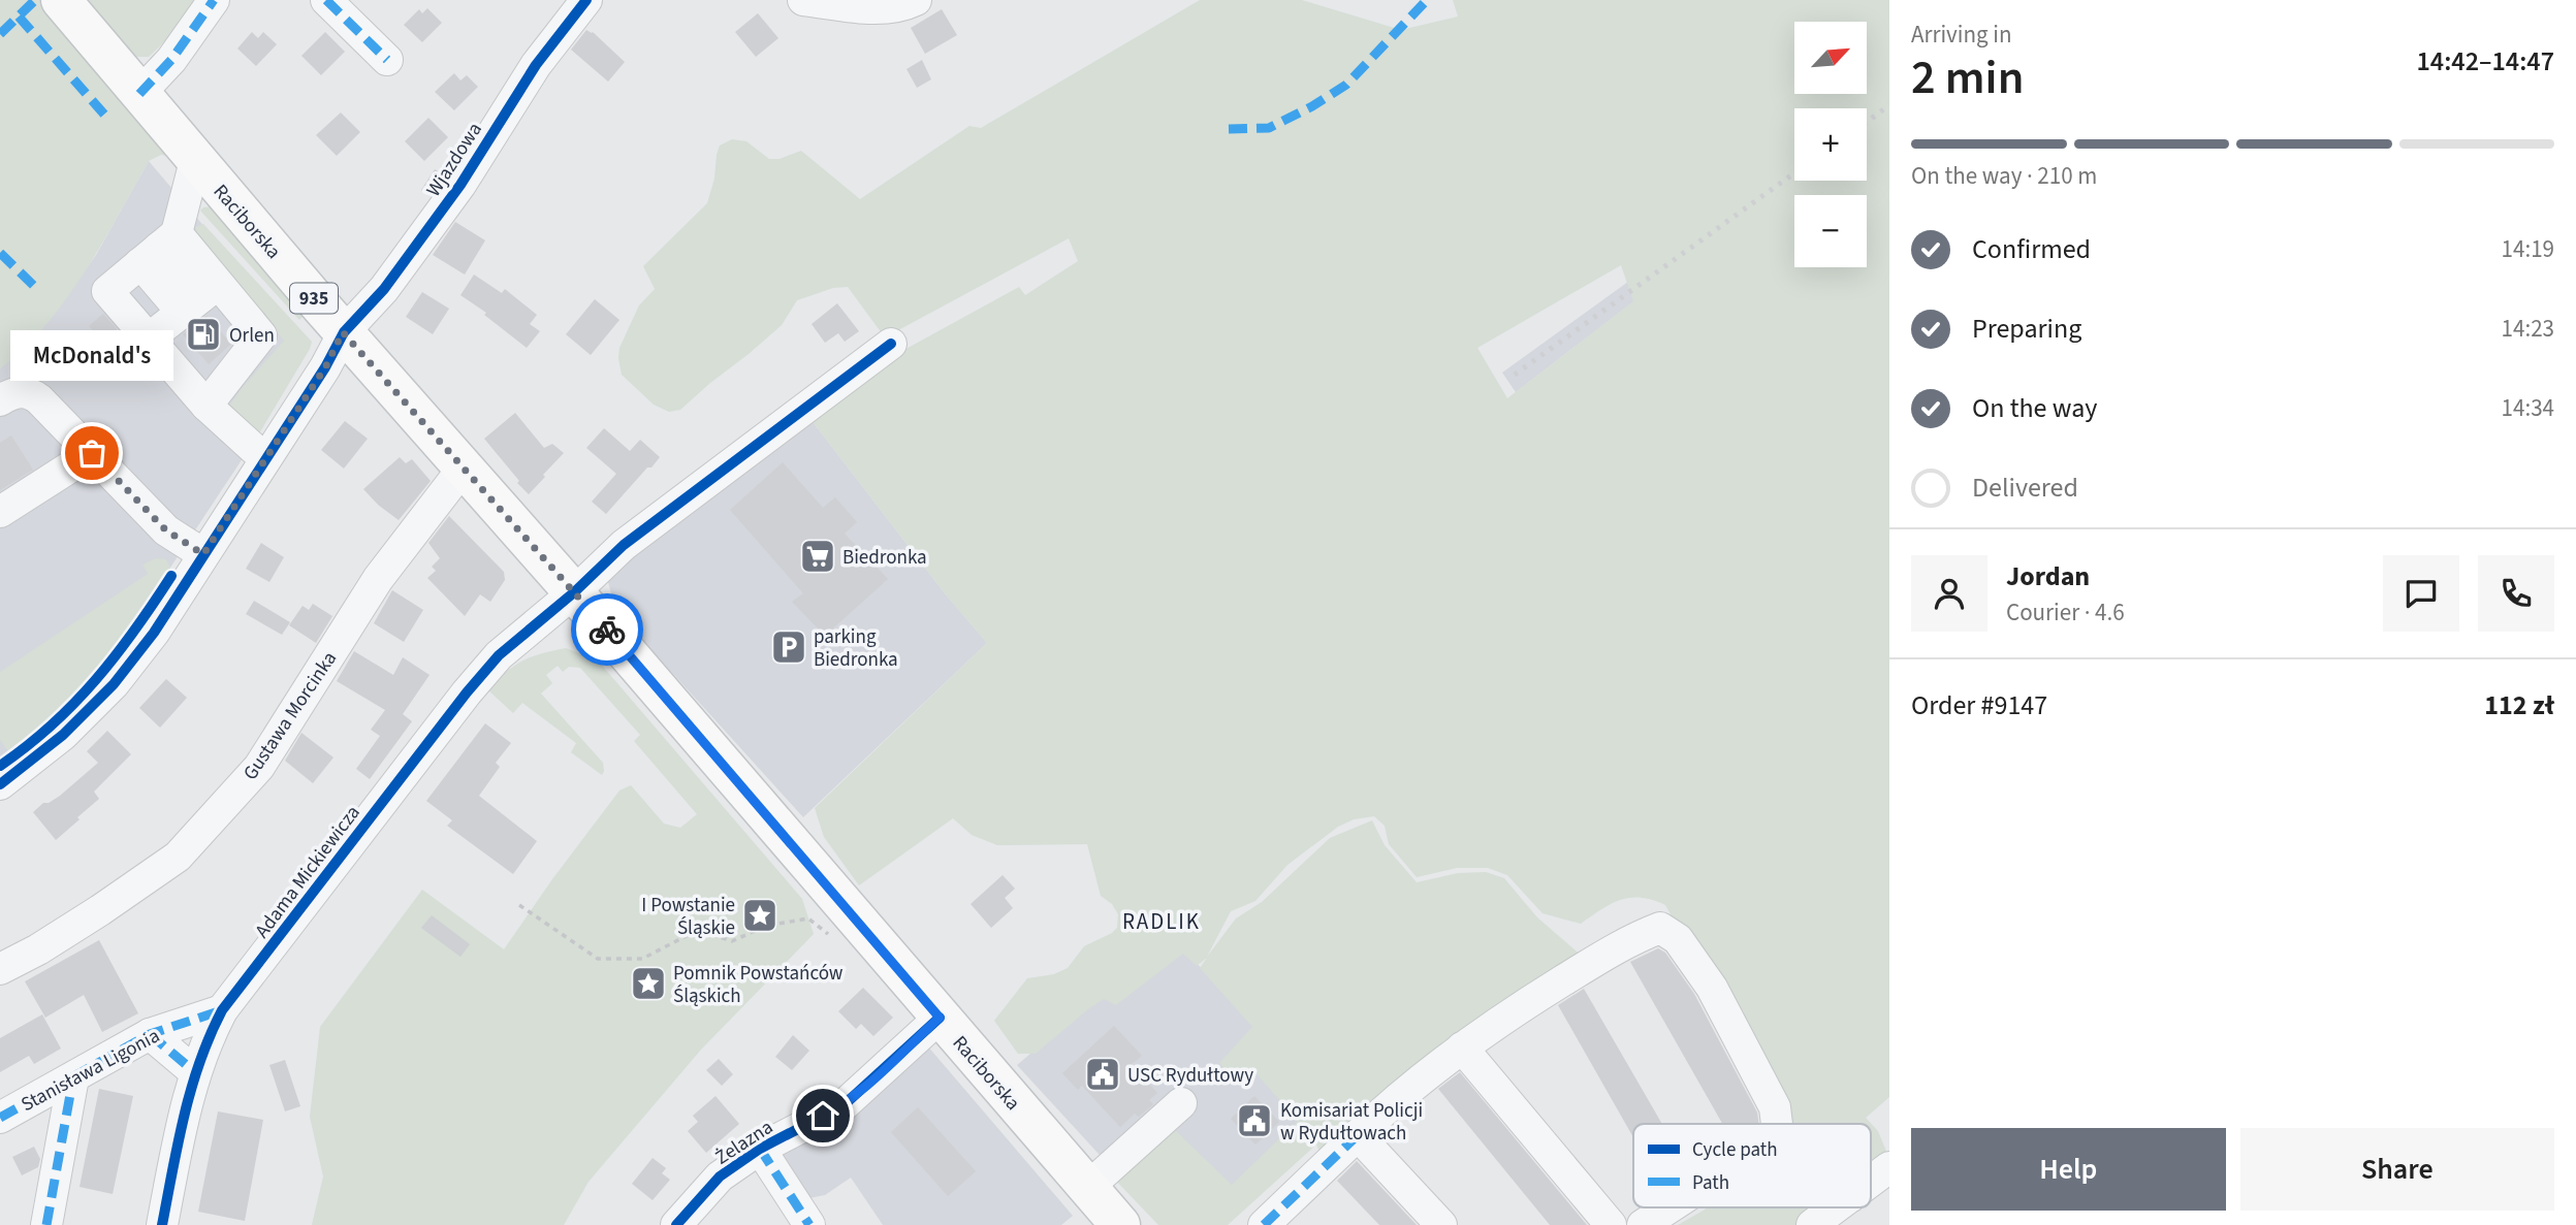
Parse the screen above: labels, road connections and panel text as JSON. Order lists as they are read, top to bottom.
{
  "streets": {
    "main road": ["Raciborska", "935"],
    "street": [
      "Wjazdowa",
      "Gustawa Morcinka",
      "Adama Mickiewicza",
      "Stanisława Ligonia",
      "Żelazna"
    ]
  },
  "crossings": [
    ["Wjazdowa", "Raciborska"],
    ["Raciborska", "Gustawa Morcinka"],
    ["Raciborska", "Adama Mickiewicza"],
    ["Raciborska", "Żelazna"],
    ["Adama Mickiewicza", "Stanisława Ligonia"]
  ],
  "districts": ["RADLIK"],
  "places": {
    "fuel station": ["Orlen"],
    "other": ["McDonald's"],
    "supermarket": ["Biedronka"],
    "parking": ["parking Biedronka"],
    "place": ["I Powstanie Śląskie", "Pomnik Powstańców Śląskich"],
    "public building": ["USC Rydułtowy", "Komisariat Policji w Rydułtowach"]
  },
  "legend": ["Cycle path", "Path"],
  "north": "top right",
  "page": {
    "heading": ["2 min", "Arriving in", "14:42–14:47"],
    "panel": [
      "Jordan",
      "Courier · 4.6",
      "Order #9147",
      "112 zł"
    ],
    "map_buttons": ["+", "−"],
    "bar": "On the way · 210 m",
    "list": [
      ["Confirmed", "14:19"],
      ["Preparing", "14:23"],
      ["On the way", "14:34"],
      "Delivered"
    ],
    "bubble": "McDonald's",
    "buttons": ["Help", "Share"]
  }
}
